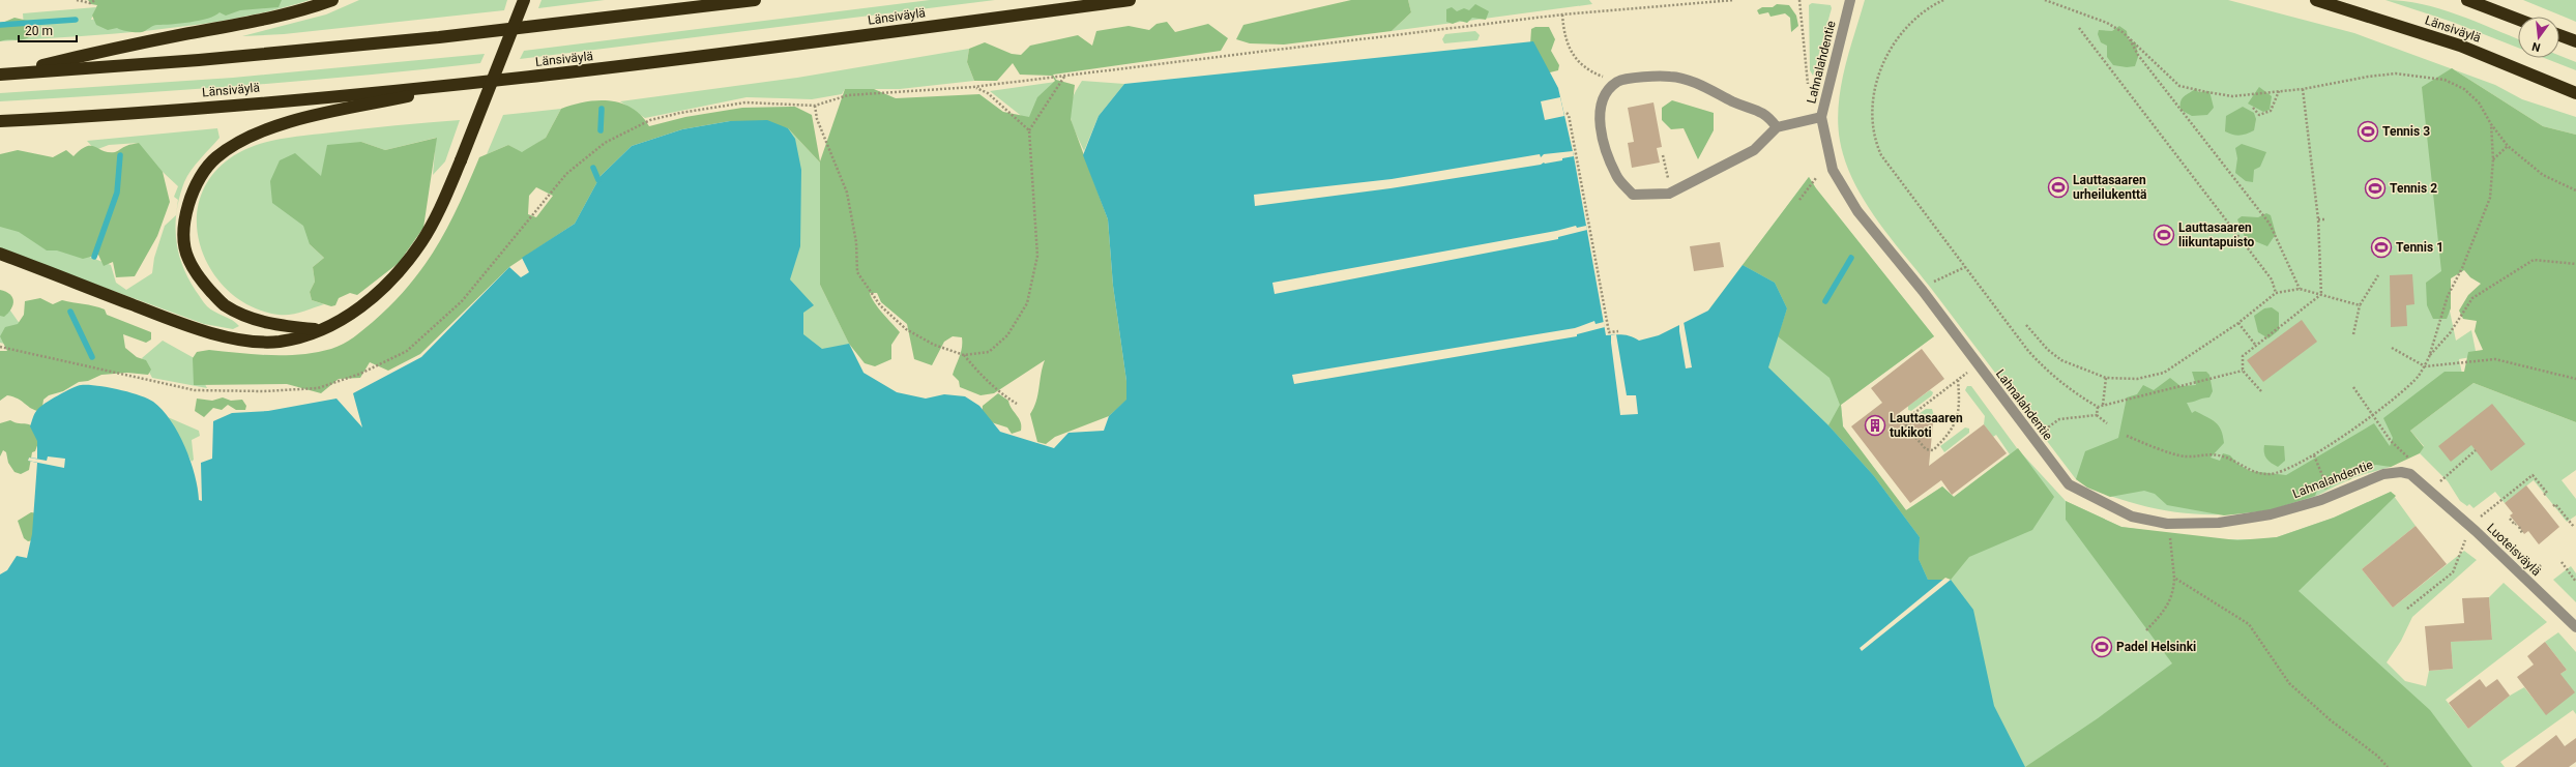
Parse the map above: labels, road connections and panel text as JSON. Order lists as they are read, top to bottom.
{
  "streets": {
    "highway": ["Länsiväylä"],
    "street": ["Lahnalahdentie", "Luoteisväylä"]
  },
  "crossings": [
    ["Lahnalahdentie", "Luoteisväylä"]
  ],
  "places": {
    "sports": [
      "Tennis 3",
      "Lauttasaaren urheilukenttä",
      "Tennis 2",
      "Lauttasaaren liikuntapuisto",
      "Tennis 1",
      "Padel Helsinki"
    ],
    "building": ["Lauttasaaren tukikoti"]
  },
  "scale_bar": "20 m",
  "north": "bottom"
}
